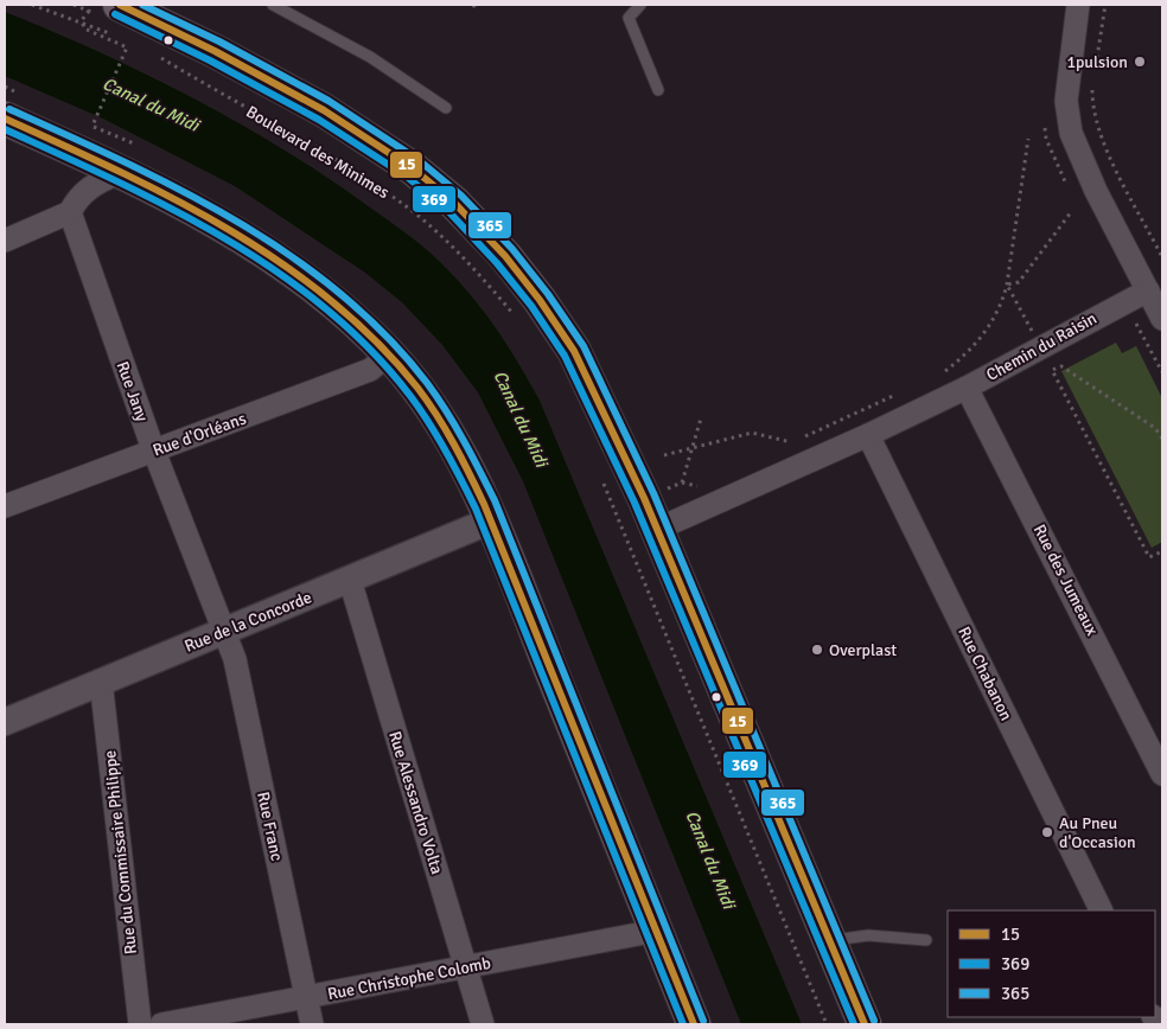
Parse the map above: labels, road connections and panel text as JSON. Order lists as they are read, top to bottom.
{
  "streets": {
    "street": [
      "Chemin du Raisin",
      "Rue Jany",
      "Rue d'Orléans",
      "Rue des Jumeaux",
      "Rue de la Concorde",
      "Rue Chabanon",
      "Rue Alessandro Volta",
      "Rue Franc",
      "Rue du Commissaire Philippe",
      "Rue Christophe Colomb"
    ],
    "path": ["Boulevard des Minimes"]
  },
  "crossings": [
    ["Chemin du Raisin", "Rue des Jumeaux"],
    ["Chemin du Raisin", "Rue Chabanon"],
    ["Rue Jany", "Rue d'Orléans"],
    ["Rue Jany", "Rue de la Concorde"],
    ["Rue Jany", "Rue Franc"],
    ["Rue de la Concorde", "Rue Alessandro Volta"],
    ["Rue de la Concorde", "Rue Franc"],
    ["Rue de la Concorde", "Rue du Commissaire Philippe"],
    ["Rue Alessandro Volta", "Rue Christophe Colomb"],
    ["Rue Franc", "Rue Christophe Colomb"]
  ],
  "water": ["Canal du Midi"],
  "places": ["1pulsion", "Overplast", "Au Pneu d'Occasion"],
  "lines": ["transit line 15", "transit line 365", "transit line 369"],
  "legend": ["15", "369", "365"]
}
